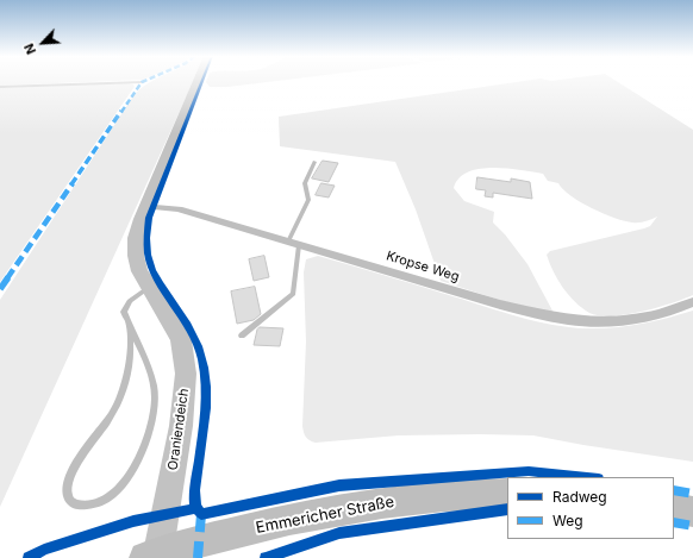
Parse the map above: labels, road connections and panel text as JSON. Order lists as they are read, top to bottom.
{
  "streets": {
    "main road": ["Oraniendeich", "Emmericher Straße"],
    "street": ["Kropse Weg"]
  },
  "crossings": [
    ["Kropse Weg", "Oraniendeich"],
    ["Oraniendeich", "Emmericher Straße"]
  ],
  "legend": ["Radweg", "Weg"],
  "north": "bottom left"
}
